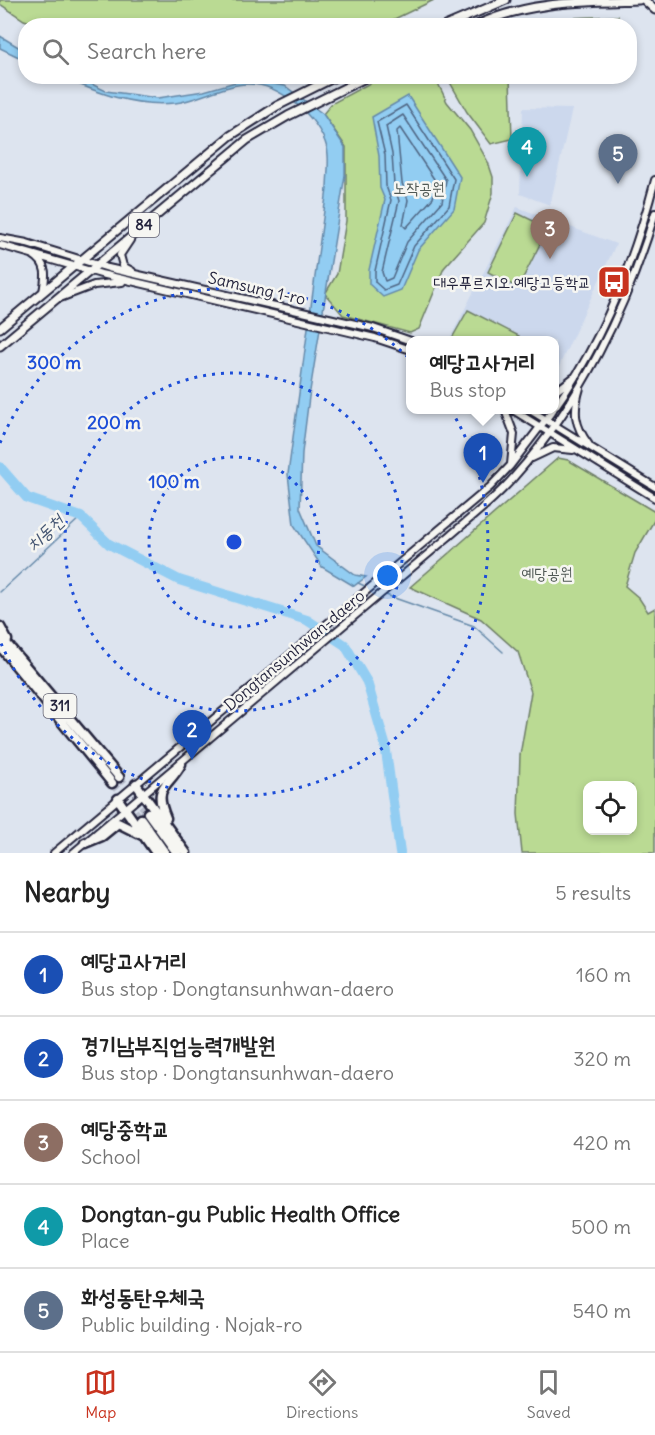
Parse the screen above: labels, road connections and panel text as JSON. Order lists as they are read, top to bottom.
{
  "streets": {
    "highway": ["311"],
    "main road": ["84"],
    "street": ["Samsung 1-ro", "Dongtansunhwan-daero"]
  },
  "crossings": [
    ["84", "Samsung 1-ro"]
  ],
  "water": ["치동천"],
  "parks": ["노작공원", "예당공원"],
  "places": {
    "bus stop": ["대우푸르지오.예당고등학교"]
  },
  "page": {
    "search": "Search here",
    "pins": [
      "4",
      "5",
      "3",
      "1",
      "2"
    ],
    "popup": ["예당고사거리", "Bus stop"],
    "heading": ["Nearby", "5 results"],
    "list": [
      {
        "mark": "1",
        "name": "예당고사거리",
        "note": "Bus stop · Dongtansunhwan-daero",
        "value": "160 m"
      },
      {
        "mark": "2",
        "name": "경기남부직업능력개발원",
        "note": "Bus stop · Dongtansunhwan-daero",
        "value": "320 m"
      },
      {
        "mark": "3",
        "name": "예당중학교",
        "note": "School",
        "value": "420 m"
      },
      {
        "mark": "4",
        "name": "Dongtan-gu Public Health Office",
        "note": "Place",
        "value": "500 m"
      },
      {
        "mark": "5",
        "name": "화성동탄우체국",
        "note": "Public building · Nojak-ro",
        "value": "540 m"
      }
    ],
    "nav": ["Map", "Directions", "Saved"]
  },
  "rings": ["300 m", "200 m", "100 m"]
}
